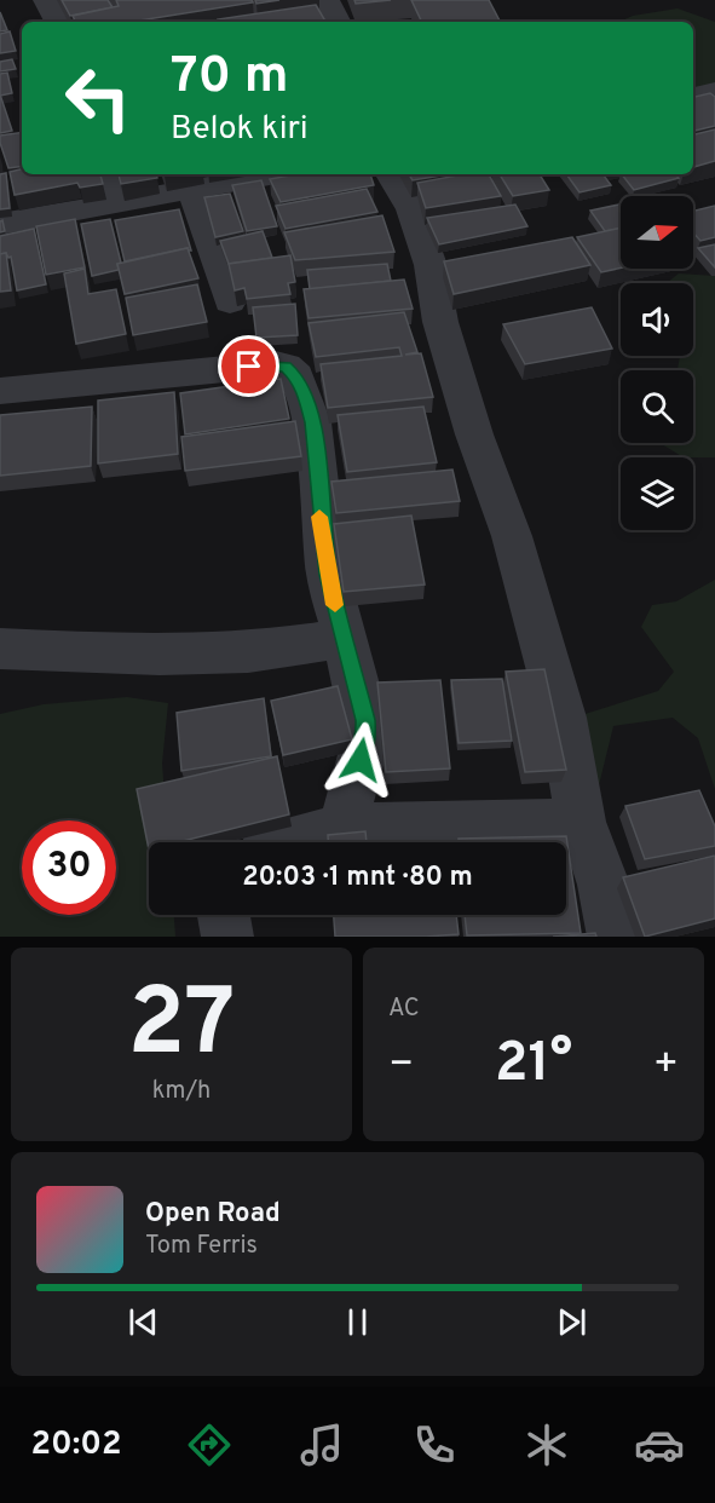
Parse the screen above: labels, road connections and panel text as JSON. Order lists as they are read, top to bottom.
{
  "north": "right",
  "page": {
    "turn": ["70 m", "Belok kiri"],
    "limit": "30",
    "trip": "20:03 · 1 mnt · 80 m",
    "tile": [
      ["27", "km/h"],
      "AC"
    ],
    "heat": ["−", "21°", "+"],
    "song": ["Open Road", "Tom Ferris"],
    "tabs": "20:02"
  }
}
